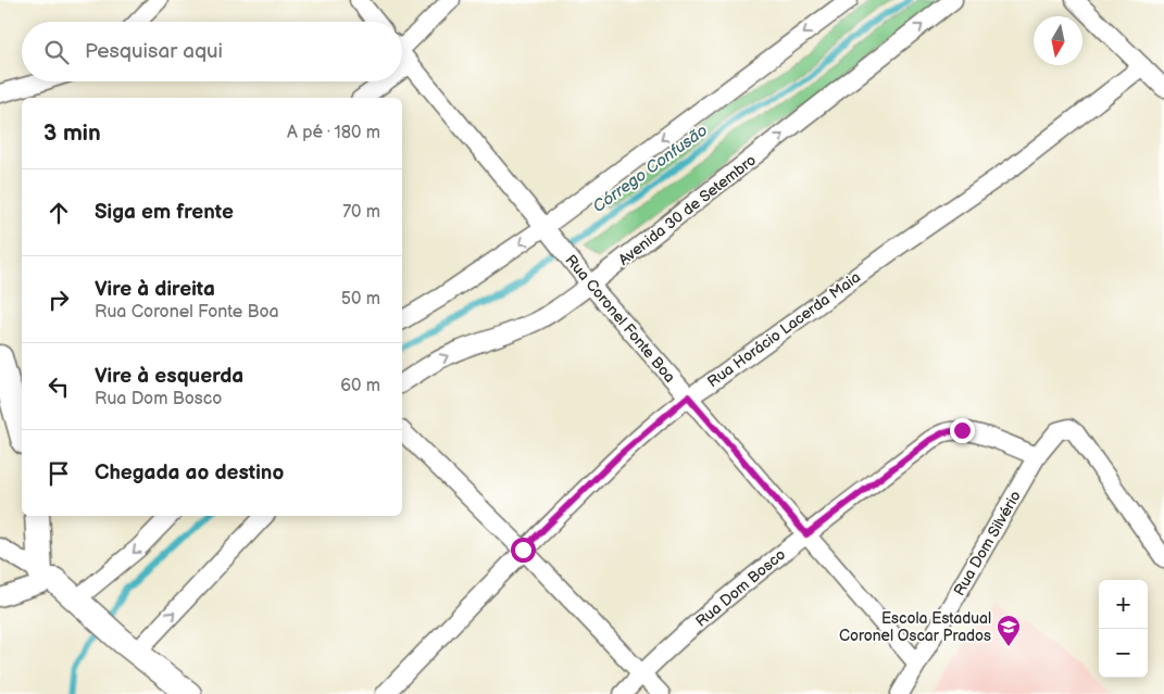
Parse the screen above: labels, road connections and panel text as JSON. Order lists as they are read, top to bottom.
{
  "streets": {
    "street": [
      "Avenida 30 de Setembro",
      "Rua Coronel Fonte Boa",
      "Rua Horácio Lacerda Maia",
      "Rua Dom Silvério",
      "Rua Dom Bosco"
    ]
  },
  "crossings": [
    ["Avenida 30 de Setembro", "Rua Coronel Fonte Boa"],
    ["Rua Coronel Fonte Boa", "Rua Horácio Lacerda Maia"],
    ["Rua Coronel Fonte Boa", "Rua Dom Silvério"],
    ["Rua Coronel Fonte Boa", "Rua Dom Bosco"],
    ["Rua Dom Silvério", "Rua Dom Bosco"]
  ],
  "water": ["Córrego Confusão"],
  "places": {
    "school or university": ["Escola Estadual Coronel Oscar Prados"]
  },
  "north": "bottom",
  "page": {
    "search": "Pesquisar aqui",
    "heading": ["3 min", "A pé · 180 m"],
    "list": [
      ["Siga em frente", "70 m"],
      ["Vire à direita", "Rua Coronel Fonte Boa", "50 m"],
      ["Vire à esquerda", "Rua Dom Bosco", "60 m"],
      "Chegada ao destino"
    ],
    "map_buttons": ["+", "−"]
  }
}
